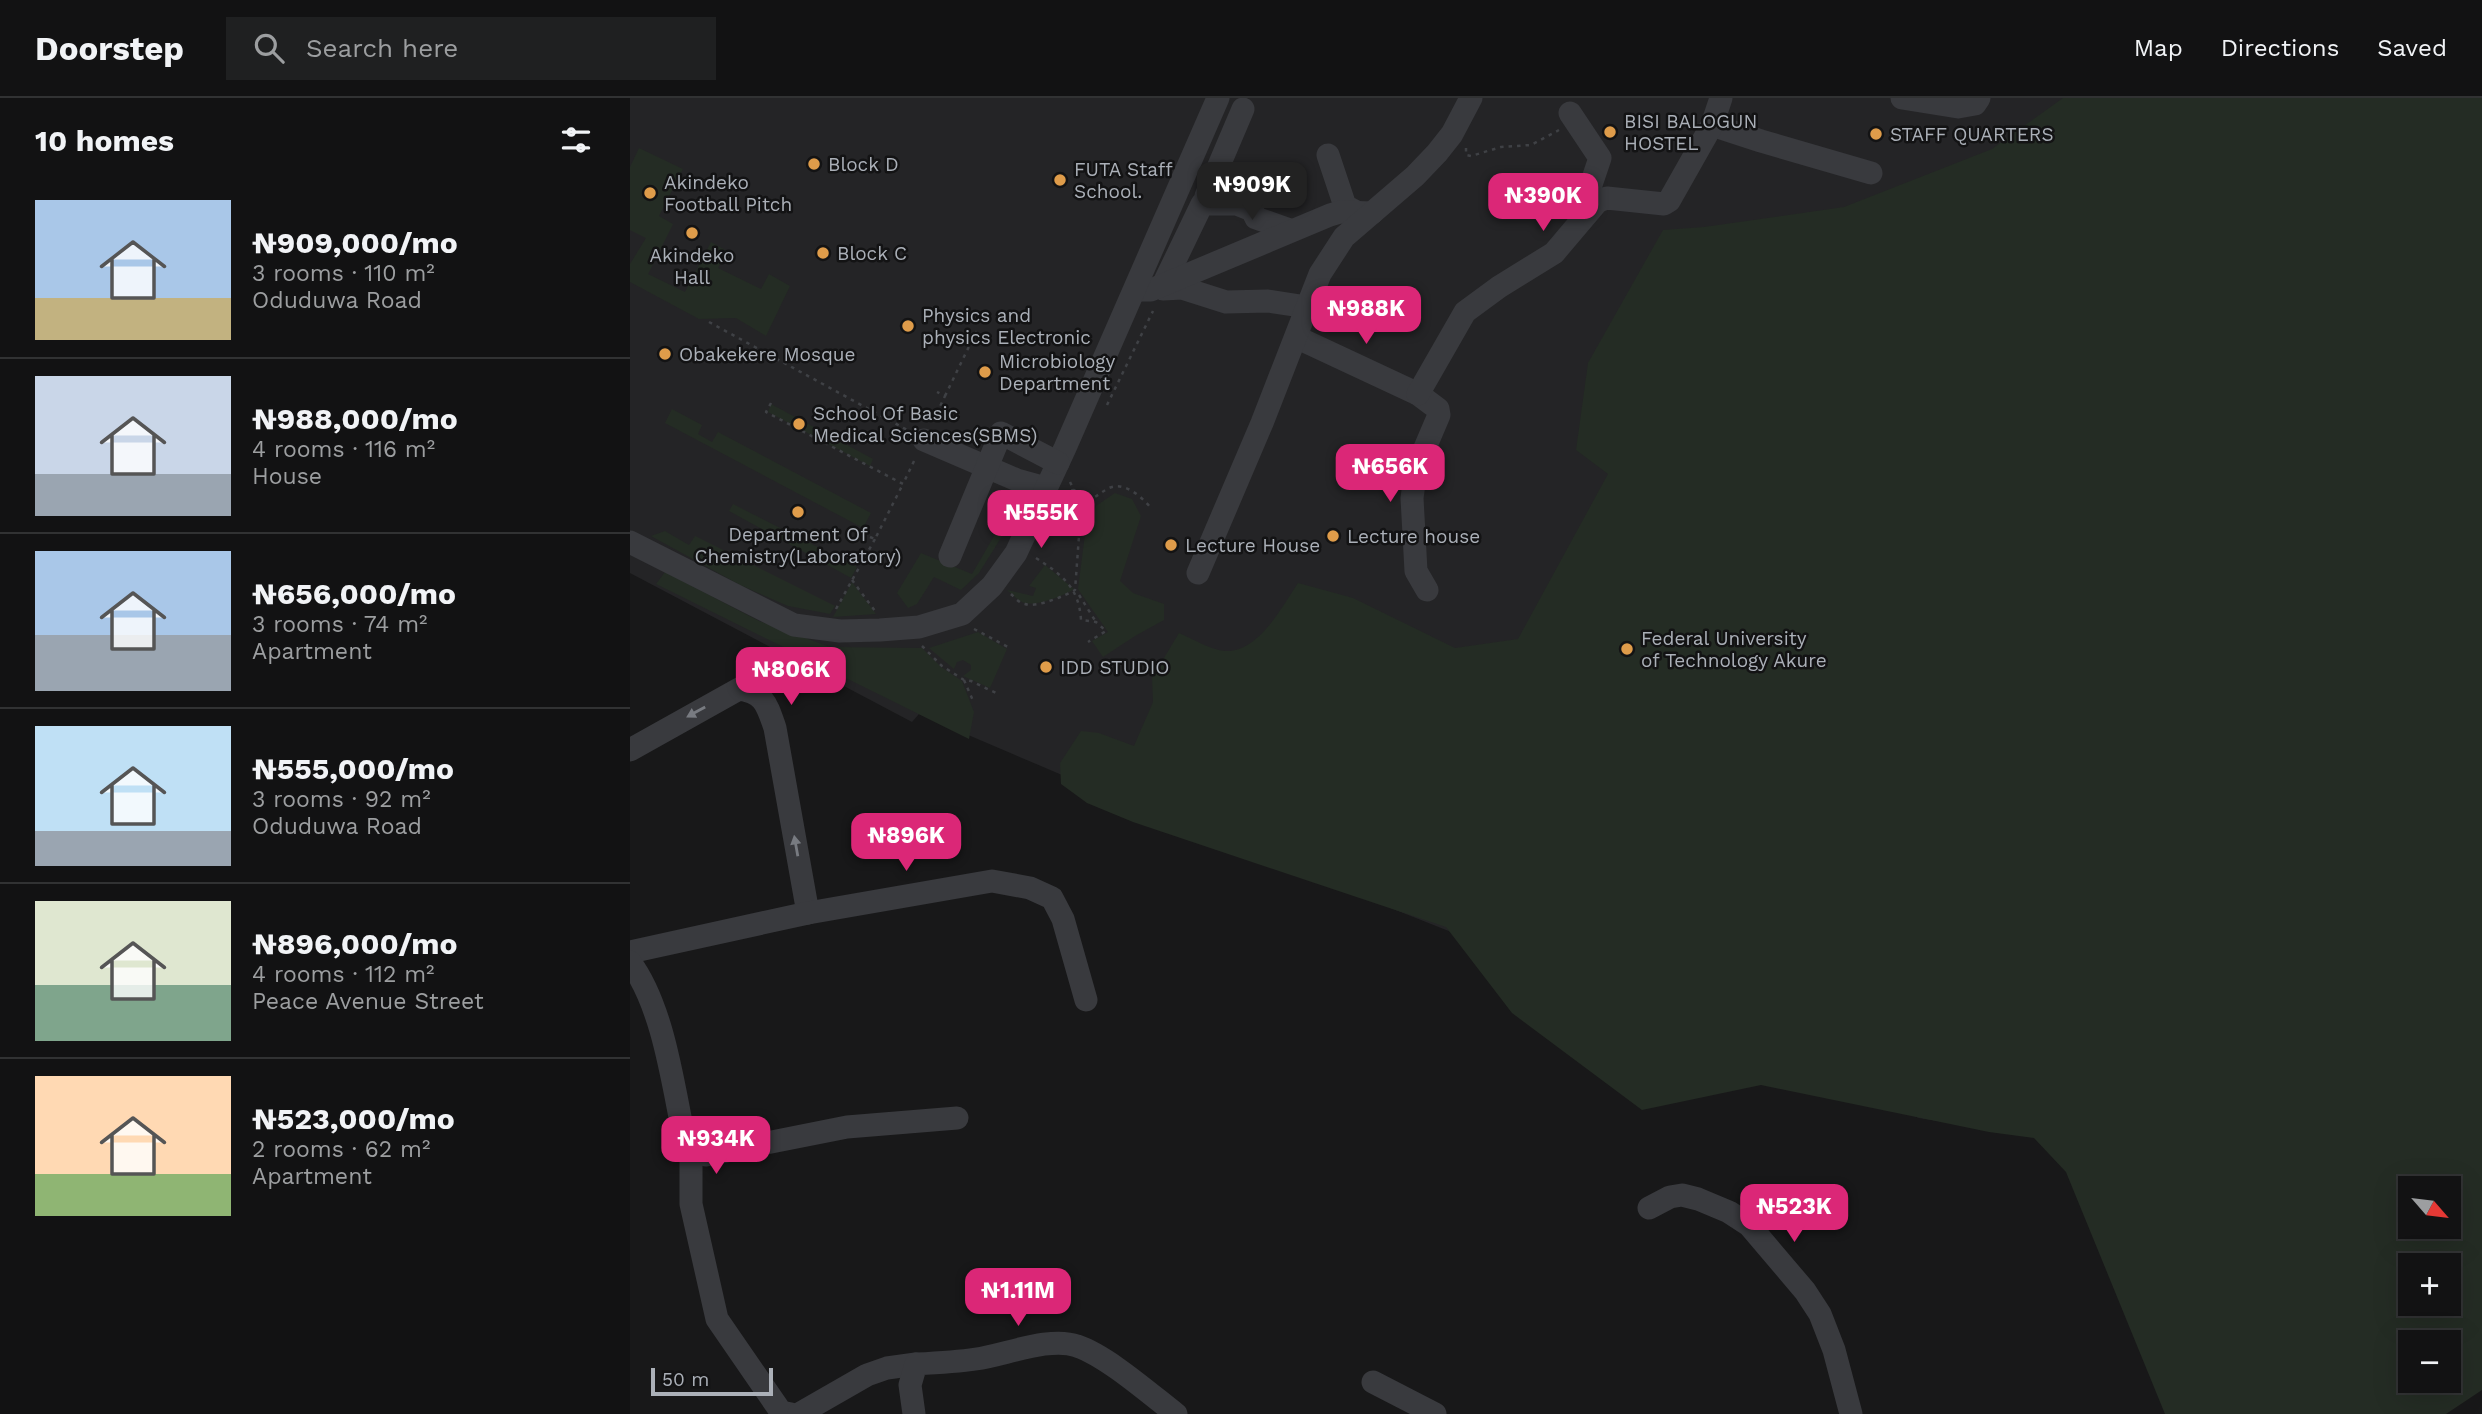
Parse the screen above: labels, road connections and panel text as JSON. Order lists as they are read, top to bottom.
{
  "places": [
    "BISI BALOGUN HOSTEL",
    "STAFF QUARTERS",
    "Block D",
    "FUTA Staff School.",
    "Akindeko Football Pitch",
    "Akindeko Hall",
    "Block C",
    "Physics and physics Electronic",
    "Obakekere Mosque",
    "Microbiology Department",
    "School Of Basic Medical Sciences(SBMS)",
    "Department Of Chemistry(Laboratory)",
    "Lecture house",
    "Lecture House",
    "Federal University of Technology Akure",
    "IDD STUDIO"
  ],
  "scale_bar": "50 m",
  "north": "bottom right",
  "page": {
    "header": "Doorstep",
    "search": "Search here",
    "nav": ["Map", "Directions", "Saved"],
    "heading": "10 homes",
    "price": [
      "₦909K",
      "₦390K",
      "₦988K",
      "₦656K",
      "₦555K",
      "₦806K",
      "₦896K",
      "₦934K",
      "₦523K",
      "₦1.11M"
    ],
    "list": [
      {
        "name": "₦909,000/mo",
        "note": "3 rooms · 110 m² · Oduduwa Road"
      },
      {
        "name": "₦988,000/mo",
        "note": "4 rooms · 116 m² · House"
      },
      {
        "name": "₦656,000/mo",
        "note": "3 rooms · 74 m² · Apartment"
      },
      {
        "name": "₦555,000/mo",
        "note": "3 rooms · 92 m² · Oduduwa Road"
      },
      {
        "name": "₦896,000/mo",
        "note": "4 rooms · 112 m² · Peace Avenue Street"
      },
      {
        "name": "₦523,000/mo",
        "note": "2 rooms · 62 m² · Apartment"
      }
    ],
    "map_buttons": ["+", "−"],
    "scale": "50 m"
  }
}
